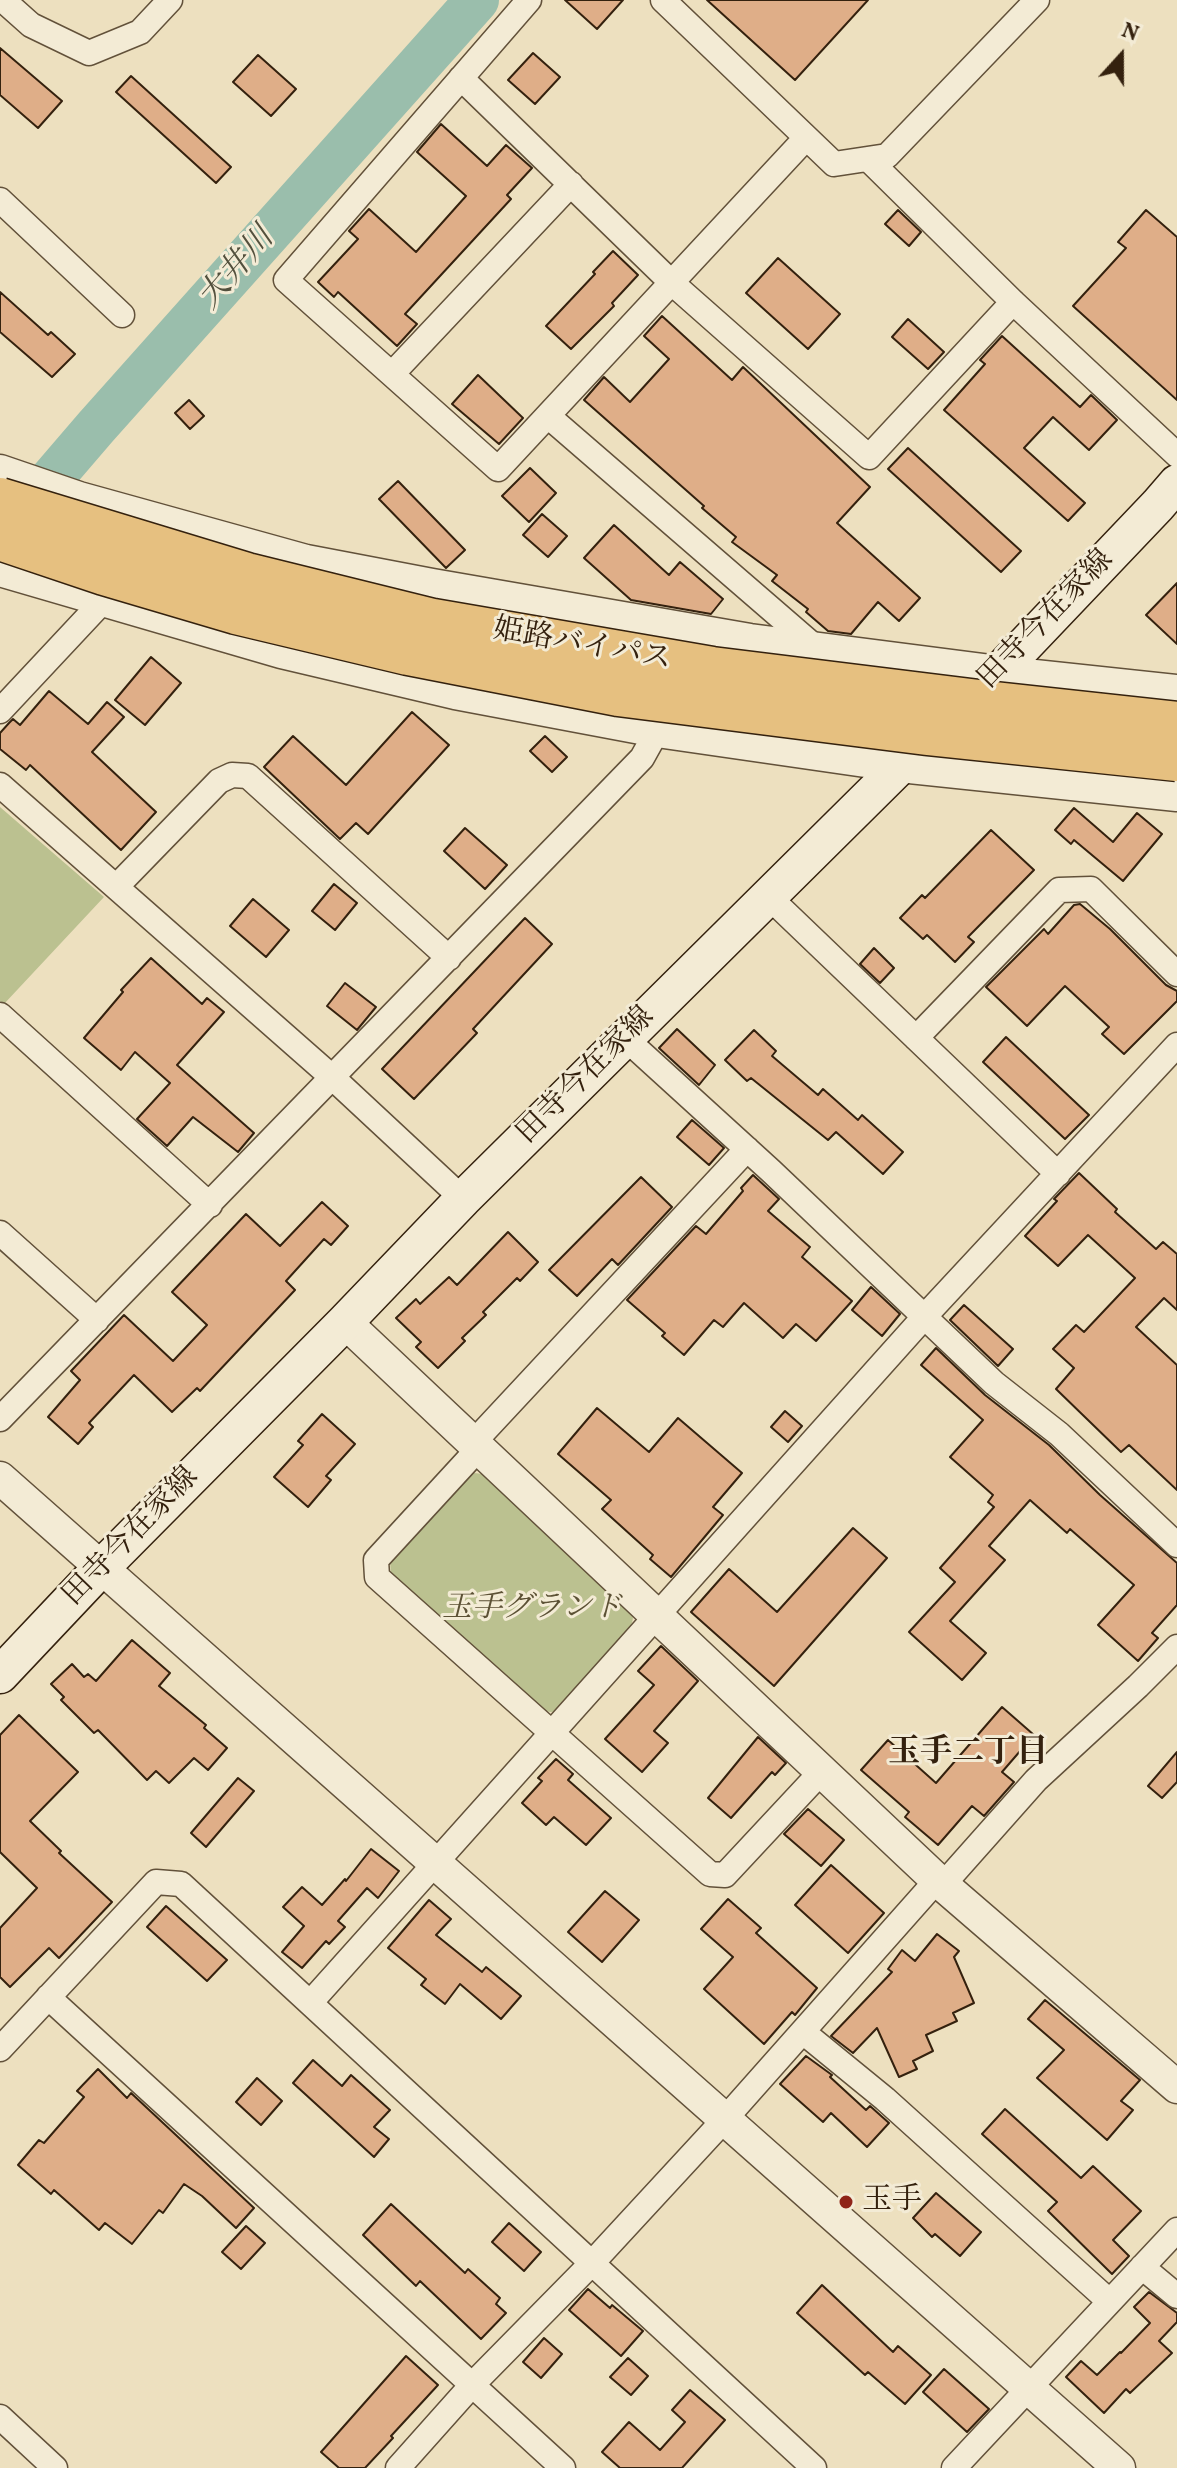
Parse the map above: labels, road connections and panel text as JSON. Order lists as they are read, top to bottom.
{
  "streets": {
    "highway": ["姫路バイパス"],
    "main road": ["田寺今在家線"]
  },
  "districts": ["玉手二丁目"],
  "water": ["大井川"],
  "parks": ["玉手グランド"],
  "places": ["玉手"],
  "north": "top"
}
